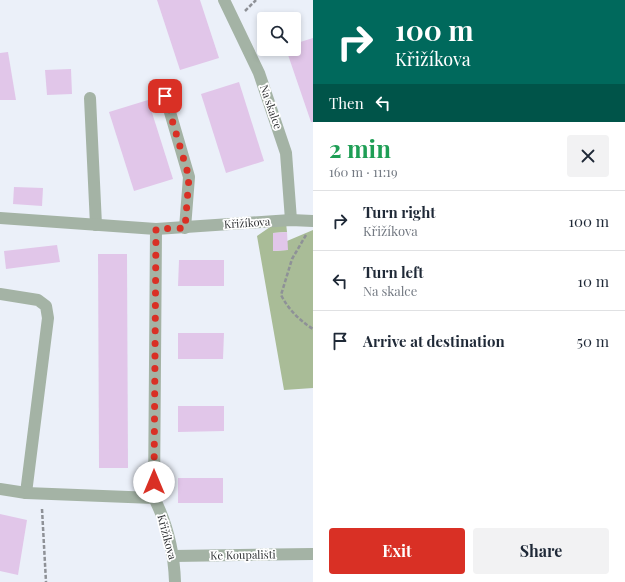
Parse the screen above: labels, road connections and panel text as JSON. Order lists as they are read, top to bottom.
{
  "streets": {
    "street": ["Na skalce", "Křižíkova", "Ke Koupališti"]
  },
  "crossings": [
    ["Na skalce", "Křižíkova"],
    ["Křižíkova", "Ke Koupališti"]
  ],
  "page": {
    "turn": ["100 m", "Křižíkova"],
    "then": "Then",
    "heading": ["2 min", "160 m · 11:19"],
    "list": [
      {
        "name": "Turn right",
        "note": "Křižíkova",
        "value": "100 m"
      },
      {
        "name": "Turn left",
        "note": "Na skalce",
        "value": "10 m"
      },
      {
        "name": "Arrive at destination",
        "value": "50 m"
      }
    ],
    "buttons": ["Exit", "Share"]
  }
}
